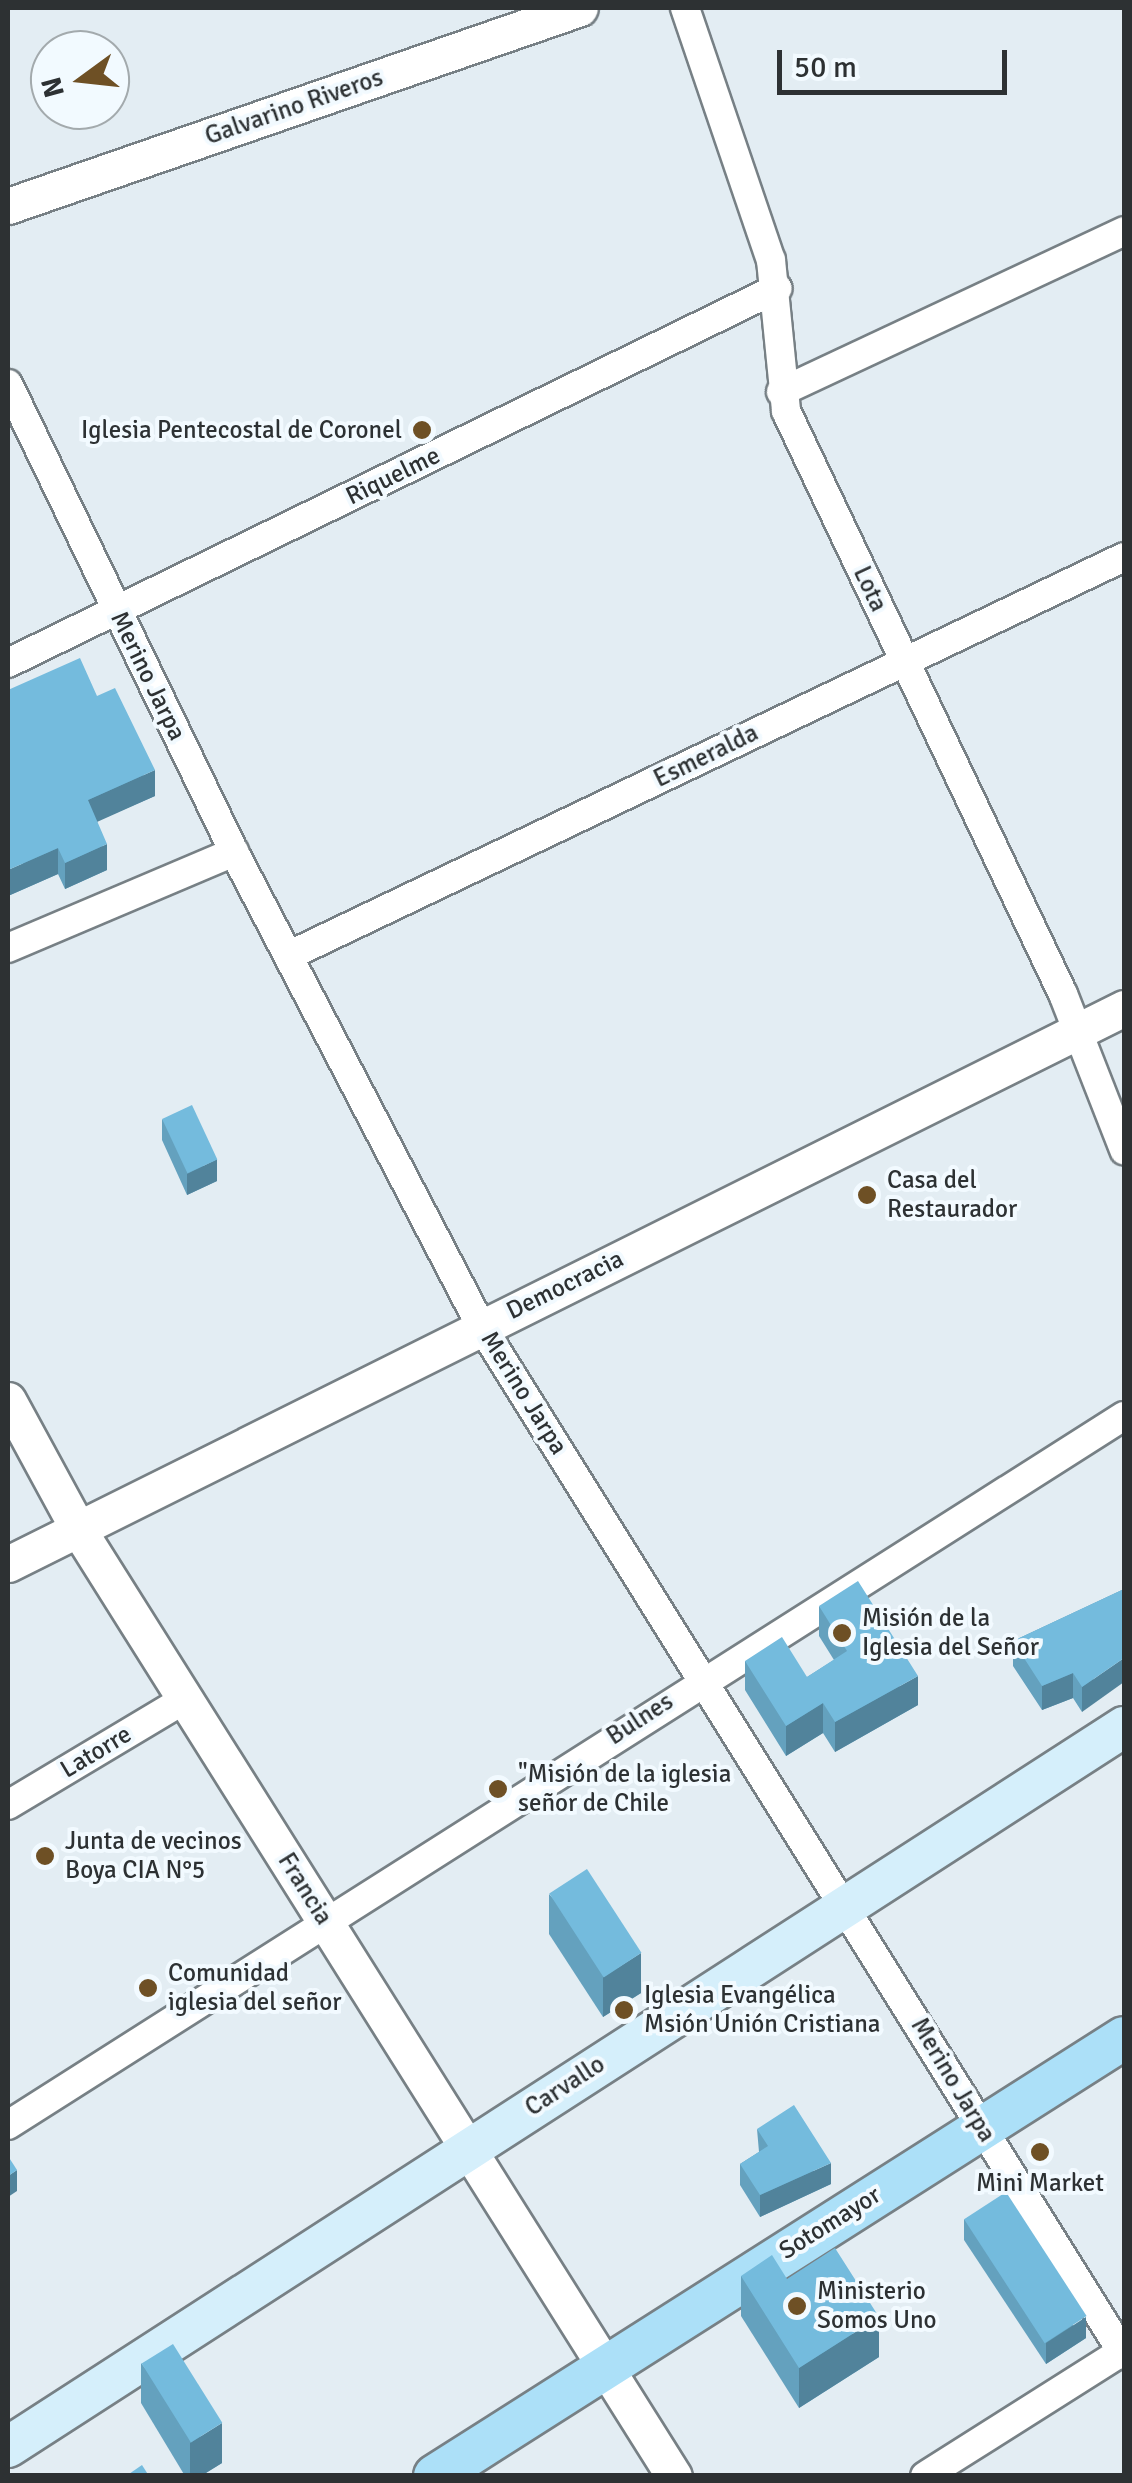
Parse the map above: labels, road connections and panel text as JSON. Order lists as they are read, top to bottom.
{
  "streets": {
    "main road": ["Carvallo", "Sotomayor"],
    "street": [
      "Galvarino Riveros",
      "Riquelme",
      "Lota",
      "Merino Jarpa",
      "Esmeralda",
      "Democracia",
      "Bulnes",
      "Latorre",
      "Francia"
    ]
  },
  "crossings": [
    ["Riquelme", "Lota"],
    ["Riquelme", "Merino Jarpa"],
    ["Lota", "Esmeralda"],
    ["Lota", "Democracia"],
    ["Merino Jarpa", "Esmeralda"],
    ["Merino Jarpa", "Democracia"],
    ["Merino Jarpa", "Bulnes"],
    ["Merino Jarpa", "Carvallo"],
    ["Merino Jarpa", "Sotomayor"],
    ["Democracia", "Francia"],
    ["Bulnes", "Francia"],
    ["Latorre", "Francia"],
    ["Francia", "Carvallo"],
    ["Francia", "Sotomayor"]
  ],
  "places": [
    "Iglesia Pentecostal de Coronel",
    "Casa del Restaurador",
    "Misión de la Iglesia del Señor",
    "\"Misión de la iglesia señor de Chile",
    "Junta de vecinos Boya CIA N°5",
    "Comunidad iglesia del señor",
    "Iglesia Evangélica Msión Unión Cristiana",
    "Mini Market",
    "Ministerio Somos Uno"
  ],
  "scale_bar": "50 m",
  "north": "left"
}
